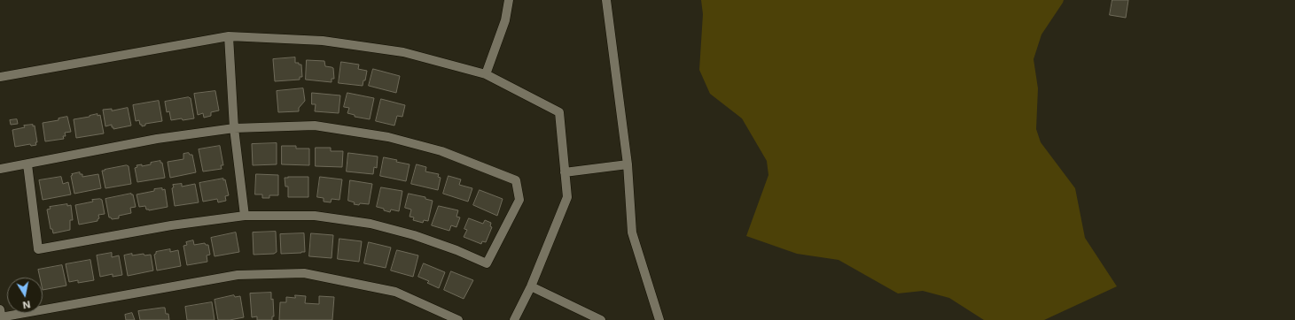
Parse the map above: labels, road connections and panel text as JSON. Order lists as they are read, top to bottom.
{
  "north": "bottom"
}
